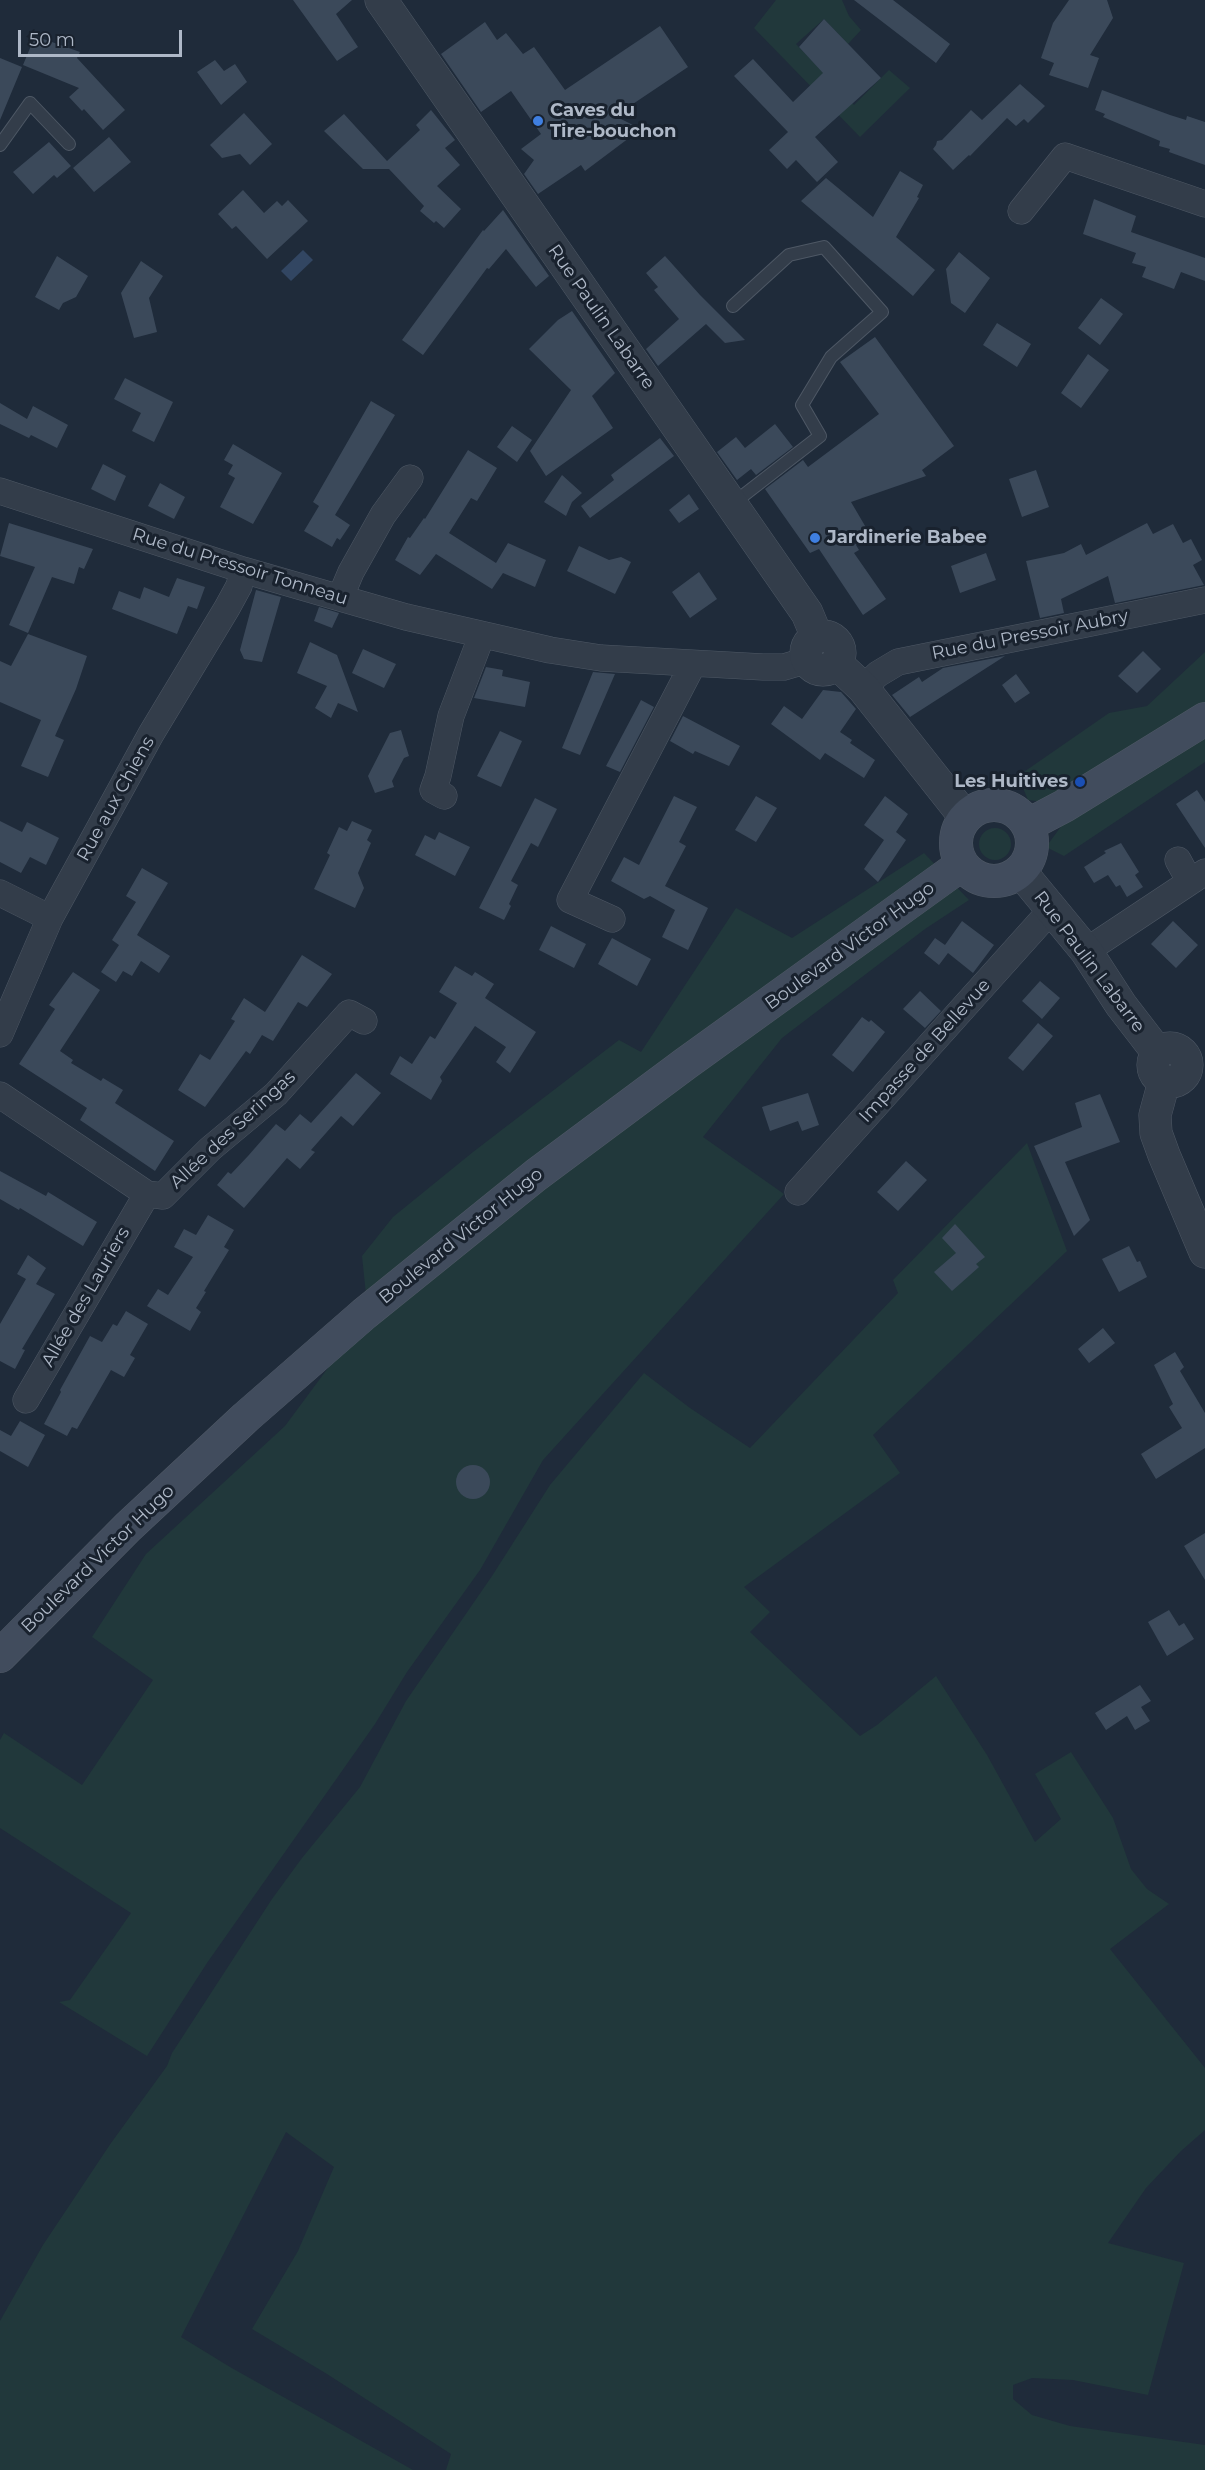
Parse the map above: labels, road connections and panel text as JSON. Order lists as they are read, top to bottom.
{
  "streets": {
    "main road": ["Boulevard Victor Hugo"],
    "street": [
      "Rue Paulin Labarre",
      "Rue du Pressoir Tonneau",
      "Rue du Pressoir Aubry",
      "Rue aux Chiens",
      "Impasse de Bellevue",
      "Allée des Seringas",
      "Allée des Lauriers"
    ]
  },
  "crossings": [
    ["Rue Paulin Labarre", "Rue du Pressoir Tonneau"],
    ["Rue Paulin Labarre", "Rue du Pressoir Aubry"],
    ["Rue Paulin Labarre", "Boulevard Victor Hugo"],
    ["Rue Paulin Labarre", "Impasse de Bellevue"],
    ["Rue du Pressoir Tonneau", "Rue aux Chiens"],
    ["Allée des Seringas", "Allée des Lauriers"]
  ],
  "places": ["Caves du Tire-bouchon", "Jardinerie Babee", "Les Huitives"],
  "scale_bar": "50 m"
}
